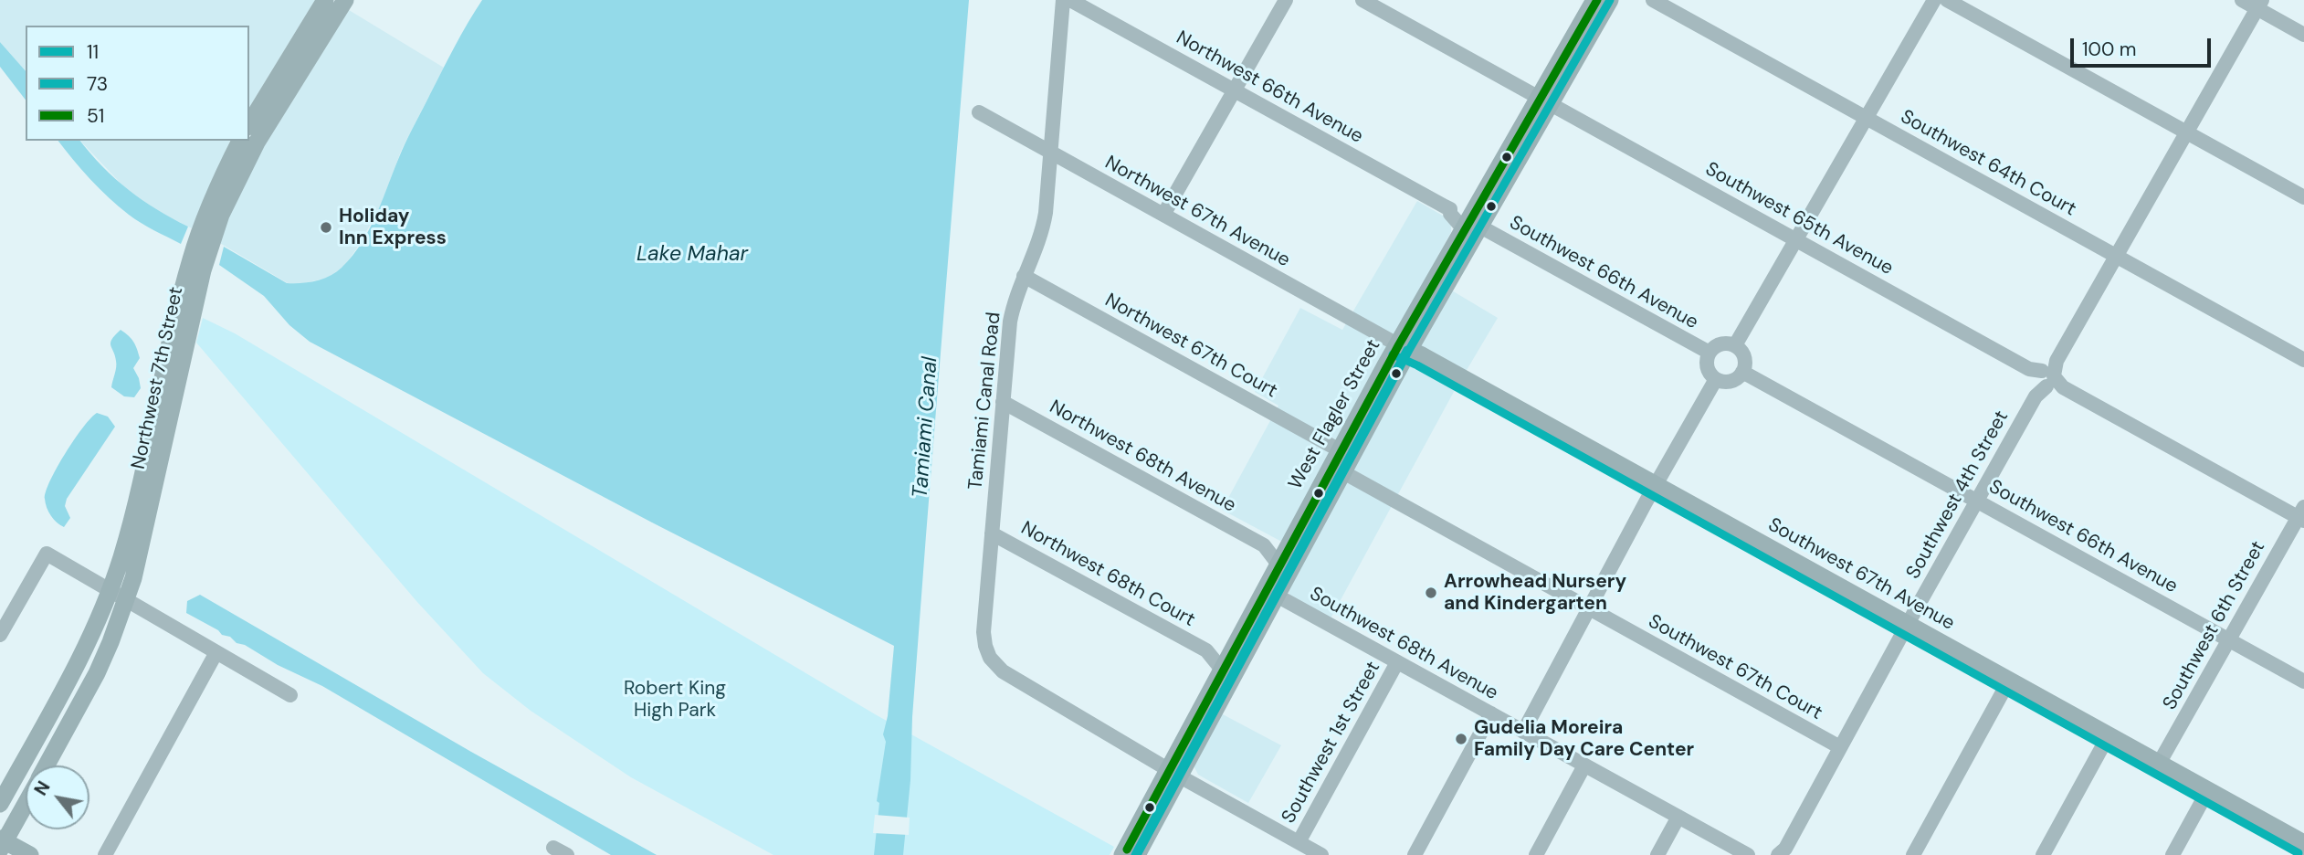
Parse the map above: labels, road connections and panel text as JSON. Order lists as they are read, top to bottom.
{
  "streets": {
    "main road": ["Northwest 7th Street", "West Flagler Street", "Southwest 67th Avenue"],
    "street": [
      "Northwest 66th Avenue",
      "Southwest 64th Court",
      "Northwest 67th Avenue",
      "Southwest 65th Avenue",
      "Southwest 66th Avenue",
      "Northwest 67th Court",
      "Tamiami Canal Road",
      "Northwest 68th Avenue",
      "Southwest 4th Street",
      "Northwest 68th Court",
      "Southwest 6th Street",
      "Southwest 68th Avenue",
      "Southwest 67th Court",
      "Southwest 1st Street"
    ]
  },
  "crossings": [
    ["Northwest 66th Avenue", "Southwest 66th Avenue"],
    ["Northwest 66th Avenue", "West Flagler Street"],
    ["Southwest 64th Court", "Southwest 4th Street"],
    ["Northwest 67th Avenue", "Tamiami Canal Road"],
    ["Northwest 67th Avenue", "West Flagler Street"],
    ["Northwest 67th Avenue", "Southwest 67th Avenue"],
    ["Southwest 65th Avenue", "West Flagler Street"],
    ["Southwest 65th Avenue", "Southwest 4th Street"],
    ["Southwest 65th Avenue", "Southwest 6th Street"],
    ["Southwest 66th Avenue", "West Flagler Street"],
    ["Southwest 66th Avenue", "Southwest 4th Street"],
    ["Southwest 66th Avenue", "Southwest 6th Street"],
    ["Northwest 67th Court", "Tamiami Canal Road"],
    ["Northwest 67th Court", "West Flagler Street"],
    ["Tamiami Canal Road", "West Flagler Street"],
    ["Tamiami Canal Road", "Northwest 68th Avenue"],
    ["Tamiami Canal Road", "Northwest 68th Court"],
    ["West Flagler Street", "Northwest 68th Avenue"],
    ["West Flagler Street", "Northwest 68th Court"],
    ["West Flagler Street", "Southwest 67th Avenue"],
    ["West Flagler Street", "Southwest 68th Avenue"],
    ["West Flagler Street", "Southwest 67th Court"],
    ["Southwest 4th Street", "Southwest 67th Avenue"],
    ["Southwest 4th Street", "Southwest 67th Court"],
    ["Southwest 67th Avenue", "Southwest 6th Street"],
    ["Southwest 68th Avenue", "Southwest 1st Street"]
  ],
  "water": ["Lake Mahar", "Tamiami Canal"],
  "parks": ["Robert King High Park"],
  "places": ["Holiday Inn Express", "Arrowhead Nursery and Kindergarten", "Gudelia Moreira Family Day Care Center"],
  "lines": ["transit line 11", "transit line 51", "transit line 73"],
  "legend": ["11", "73", "51"],
  "scale_bar": "100 m",
  "north": "top left"
}
